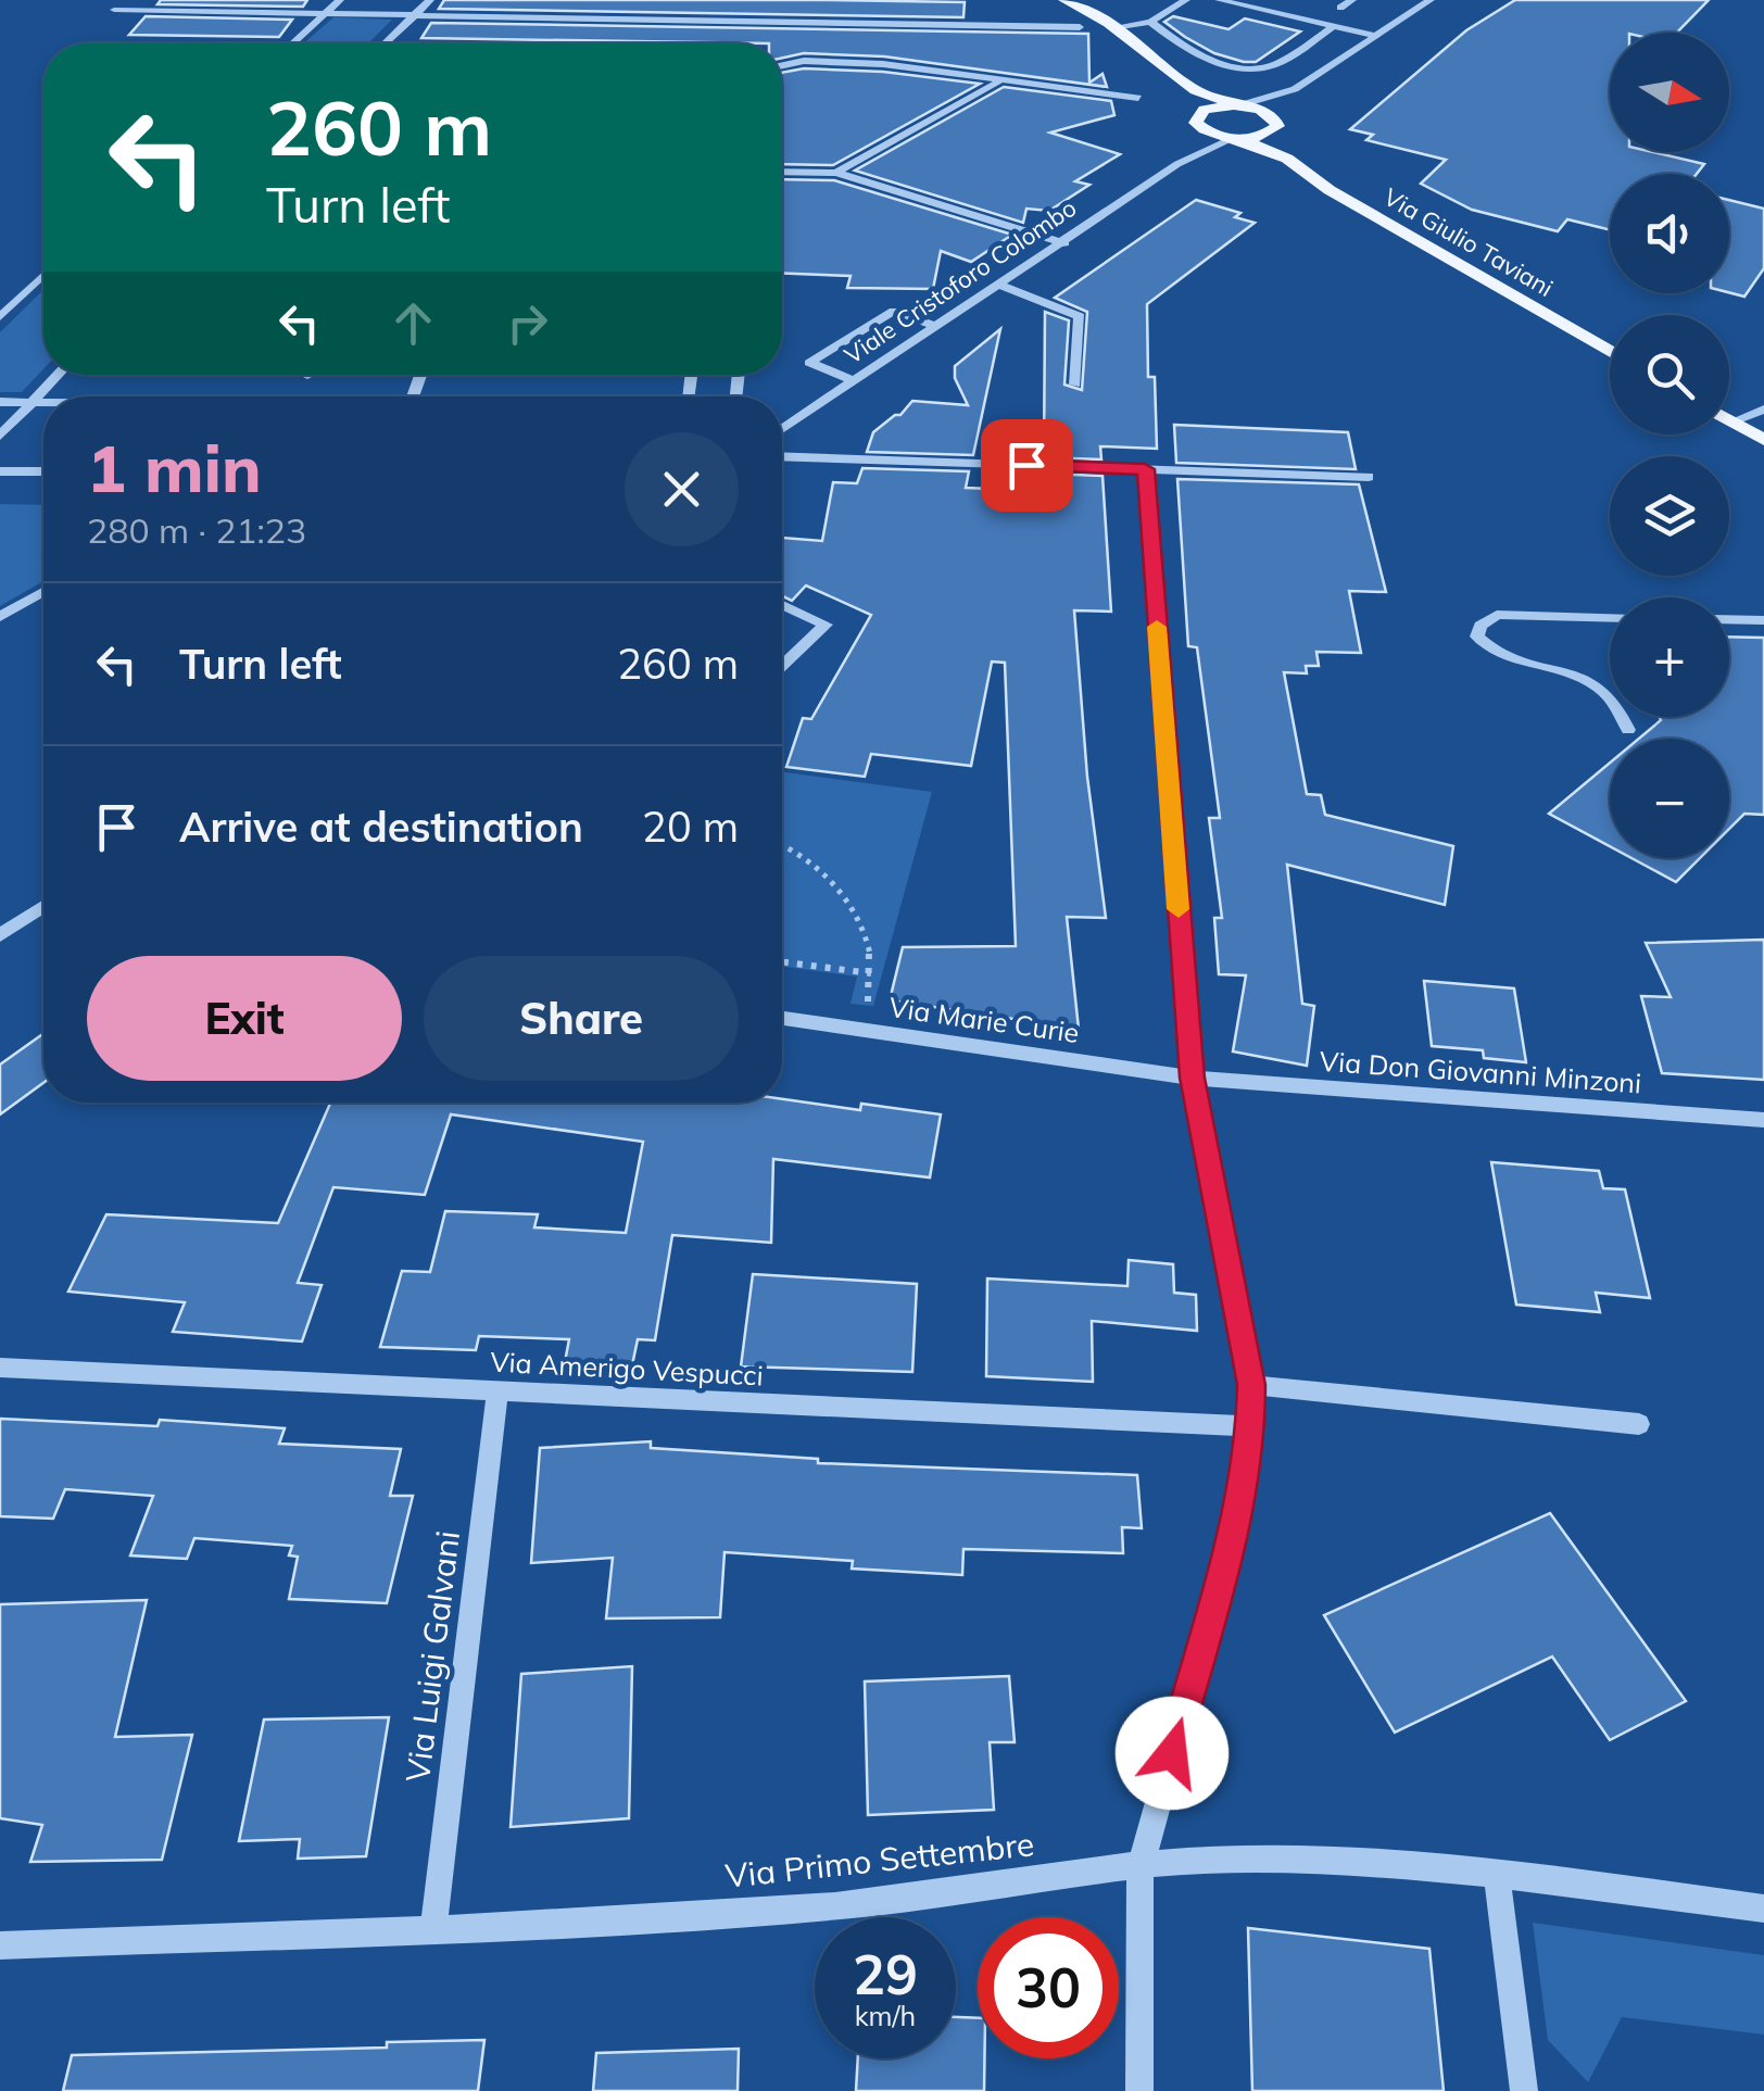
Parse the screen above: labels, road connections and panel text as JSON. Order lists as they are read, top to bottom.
{
  "streets": {
    "main road": ["Via Giulio Taviani", "Viale Cristoforo Colombo"],
    "street": [
      "Via Marie Curie",
      "Via Don Giovanni Minzoni",
      "Via Amerigo Vespucci",
      "Via Luigi Galvani",
      "Via Primo Settembre"
    ]
  },
  "crossings": [
    ["Via Giulio Taviani", "Viale Cristoforo Colombo"],
    ["Via Marie Curie", "Via Don Giovanni Minzoni"],
    ["Via Amerigo Vespucci", "Via Luigi Galvani"],
    ["Via Luigi Galvani", "Via Primo Settembre"]
  ],
  "north": "right",
  "page": {
    "map_buttons": ["+", "−"],
    "turn": ["260 m", "Turn left"],
    "heading": ["1 min", "280 m · 21:23"],
    "list": [
      {
        "name": "Turn left",
        "value": "260 m"
      },
      {
        "name": "Arrive at destination",
        "value": "20 m"
      }
    ],
    "buttons": ["Exit", "Share"],
    "speed": "29 km/h",
    "limit": "30"
  }
}
